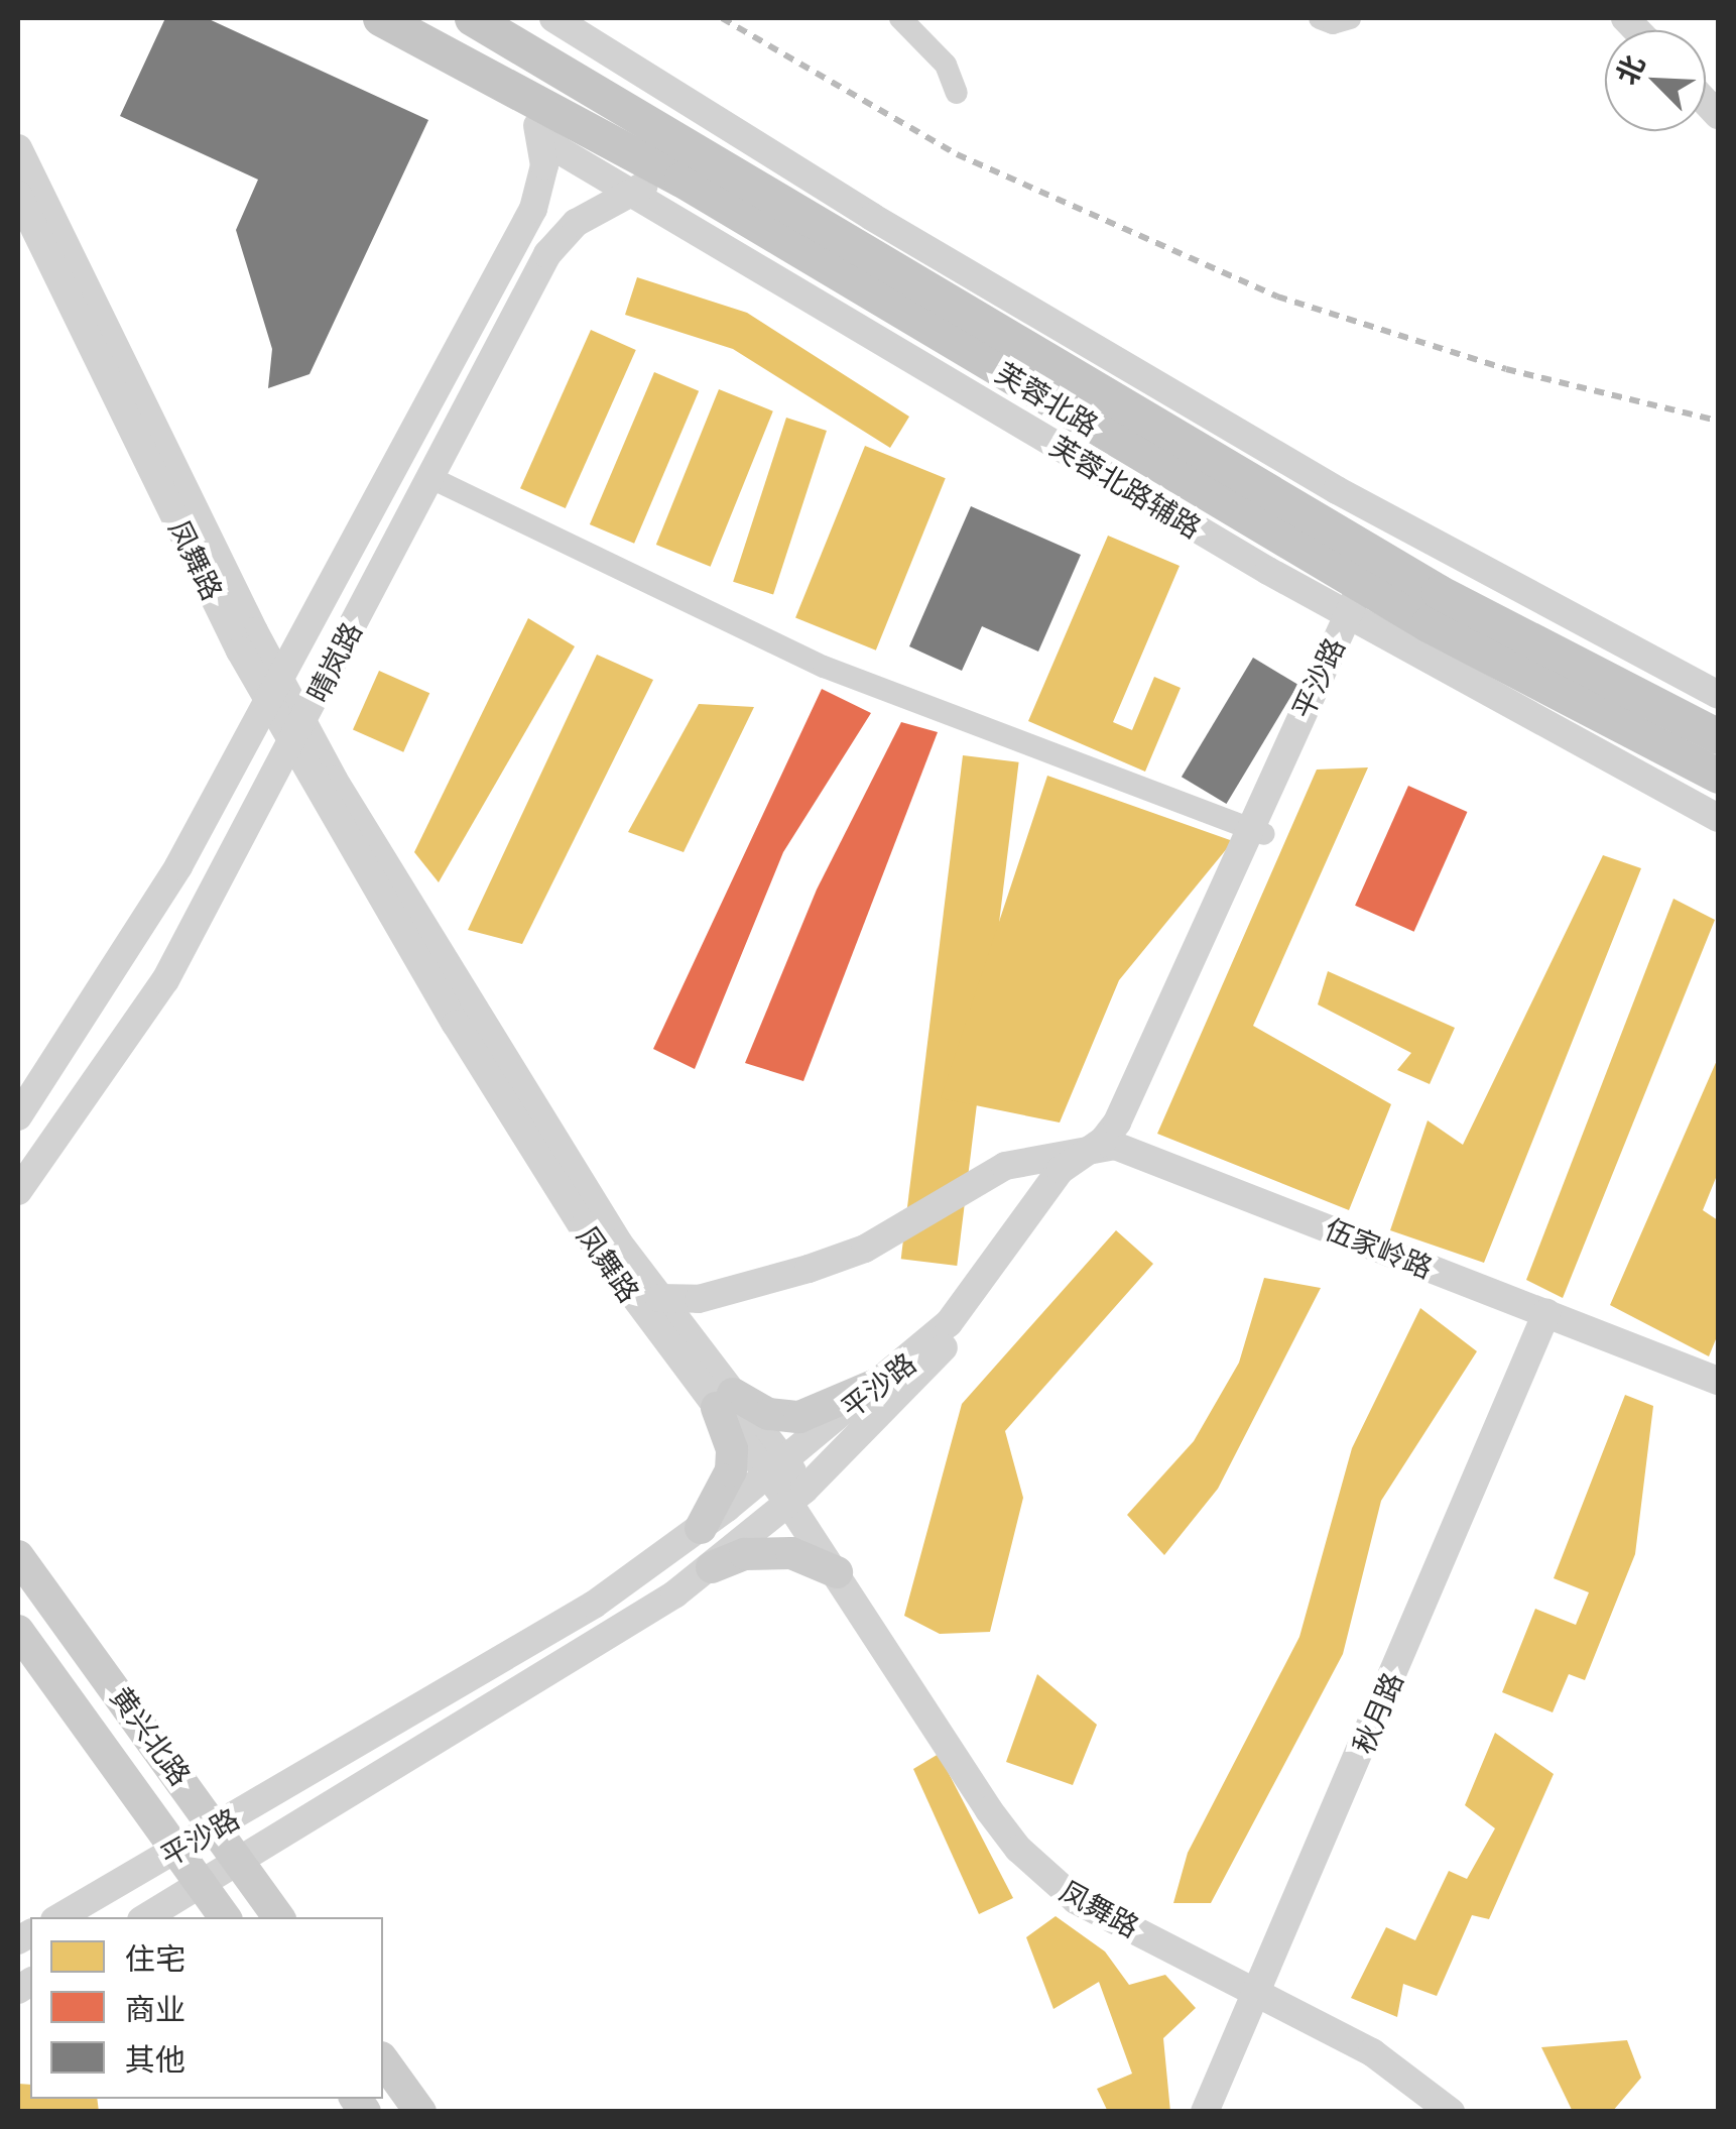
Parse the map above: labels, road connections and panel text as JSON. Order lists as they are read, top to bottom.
{
  "streets": {
    "main road": ["芙蓉北路", "黄兴北路"],
    "street": [
      "凤舞路",
      "晴岚路",
      "平沙路",
      "伍家岭路",
      "秋月路"
    ]
  },
  "crossings": [
    ["芙蓉北路", "晴岚路"],
    ["芙蓉北路", "平沙路"],
    ["凤舞路", "晴岚路"],
    ["凤舞路", "平沙路"],
    ["凤舞路", "伍家岭路"],
    ["凤舞路", "秋月路"],
    ["平沙路", "伍家岭路"],
    ["平沙路", "黄兴北路"],
    ["伍家岭路", "秋月路"]
  ],
  "legend": ["住宅", "商业", "其他"],
  "north": "top left"
}
